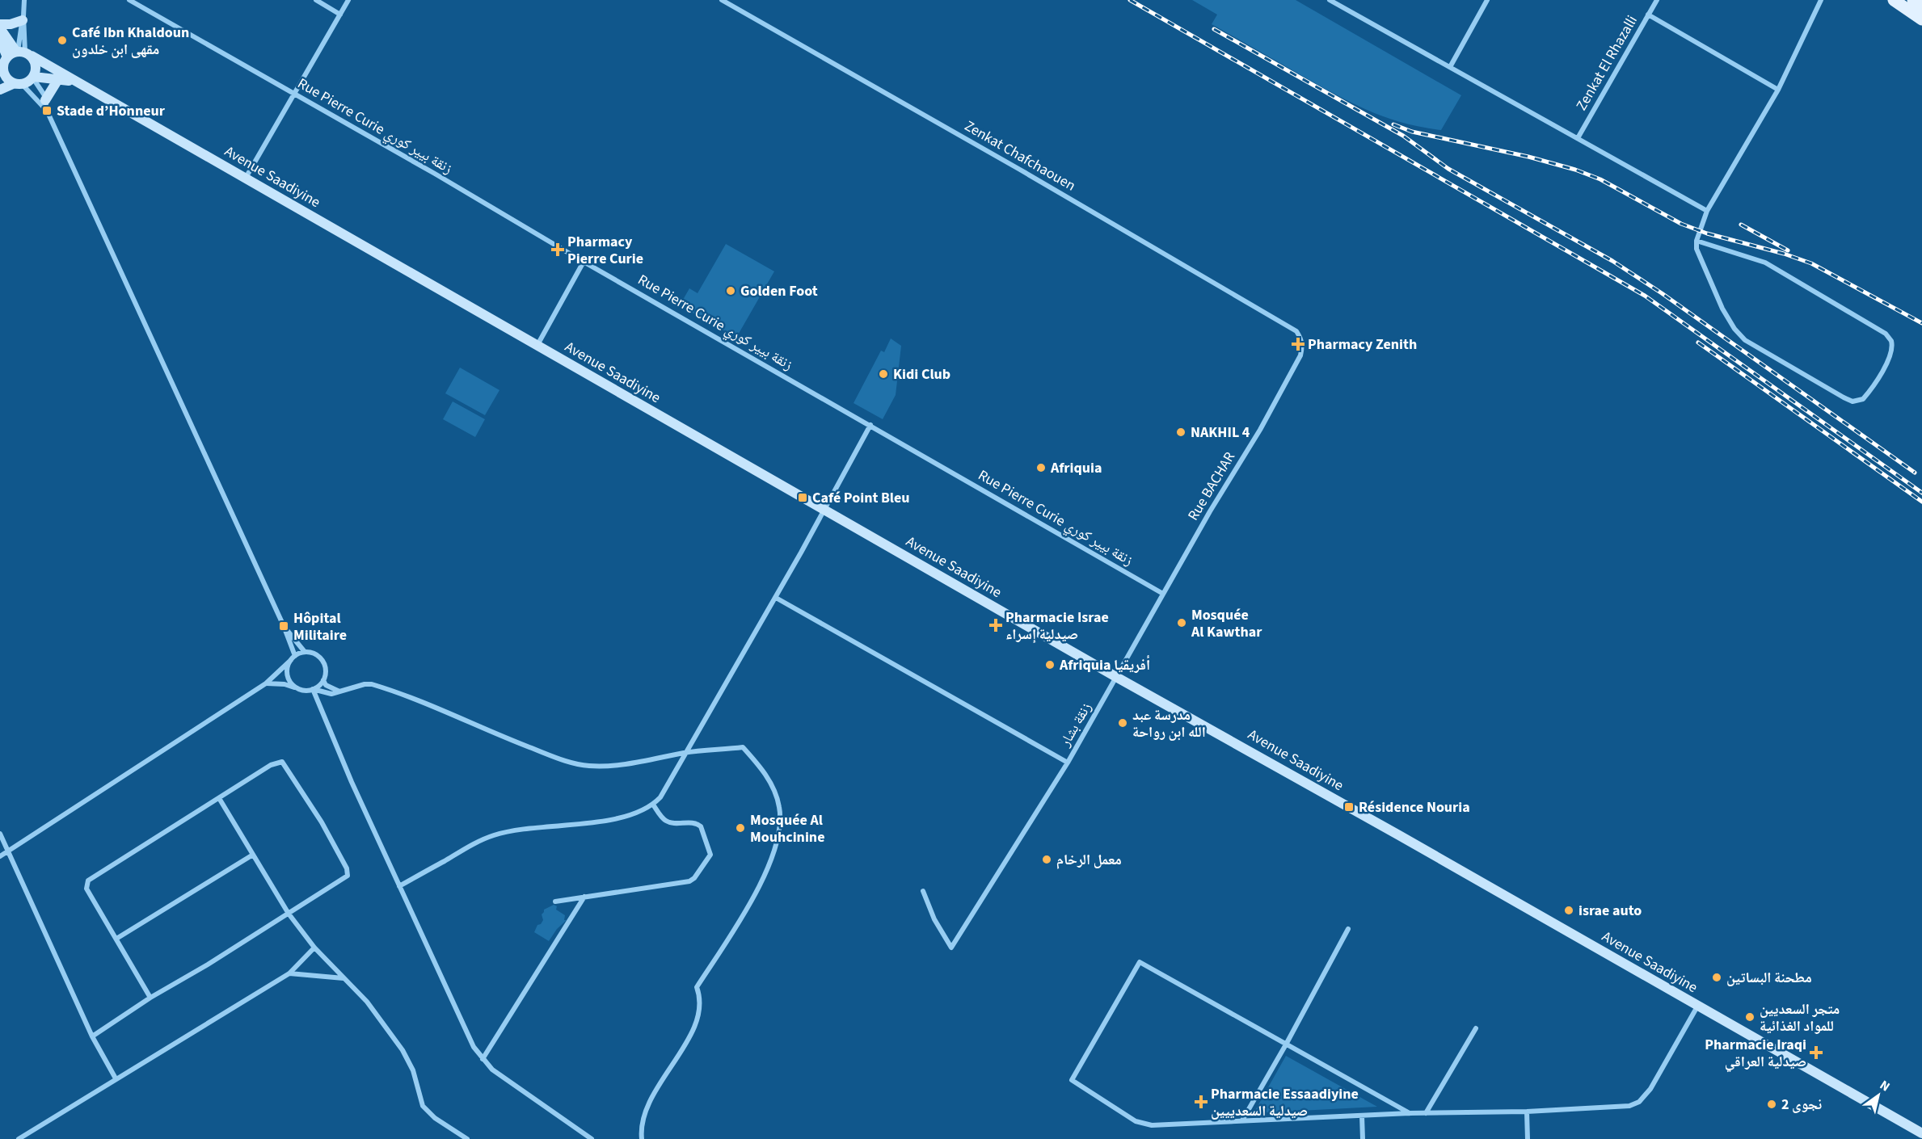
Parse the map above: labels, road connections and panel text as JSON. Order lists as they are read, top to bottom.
{
  "streets": {
    "main road": ["Avenue Saadiyine"],
    "street": [
      "Zenkat El Rhazalli",
      "Rue Pierre Curie زنقة بيير كوري",
      "Zenkat Chafchaouen",
      "Rue BACHAR",
      "زنقة بشار"
    ]
  },
  "crossings": [
    ["Rue Pierre Curie زنقة بيير كوري", "Rue BACHAR"],
    ["Rue Pierre Curie زنقة بيير كوري", "زنقة بشار"],
    ["Zenkat Chafchaouen", "Rue BACHAR"],
    ["Avenue Saadiyine", "زنقة بشار"],
    ["Rue BACHAR", "زنقة بشار"]
  ],
  "places": {
    "other": [
      "Café Ibn Khaldoun مقهى ابن خلدون",
      "Golden Foot",
      "Kidi Club",
      "NAKHIL 4",
      "Afriquia",
      "Mosquée Al Kawthar",
      "Afriquia أفريقيا",
      "مدرسة عبد الله ابن رواحة",
      "Mosquée Al Mouhcinine",
      "معمل الرخام",
      "israe auto",
      "مطحنة البساتين",
      "متجر السعديين للمواد الغذائية",
      "نجوى 2"
    ],
    "transit": [
      "Stade d’Honneur",
      "Café Point Bleu",
      "Hôpital Militaire",
      "Résidence Nouria"
    ],
    "health": [
      "Pharmacy Pierre Curie",
      "Pharmacy Zenith",
      "Pharmacie Israe صيدلية إسراء",
      "Pharmacie Iraqi صيدلية العراقي",
      "Pharmacie Essaadiyine صيدلية السعدييين"
    ]
  },
  "north": "top right"
}
